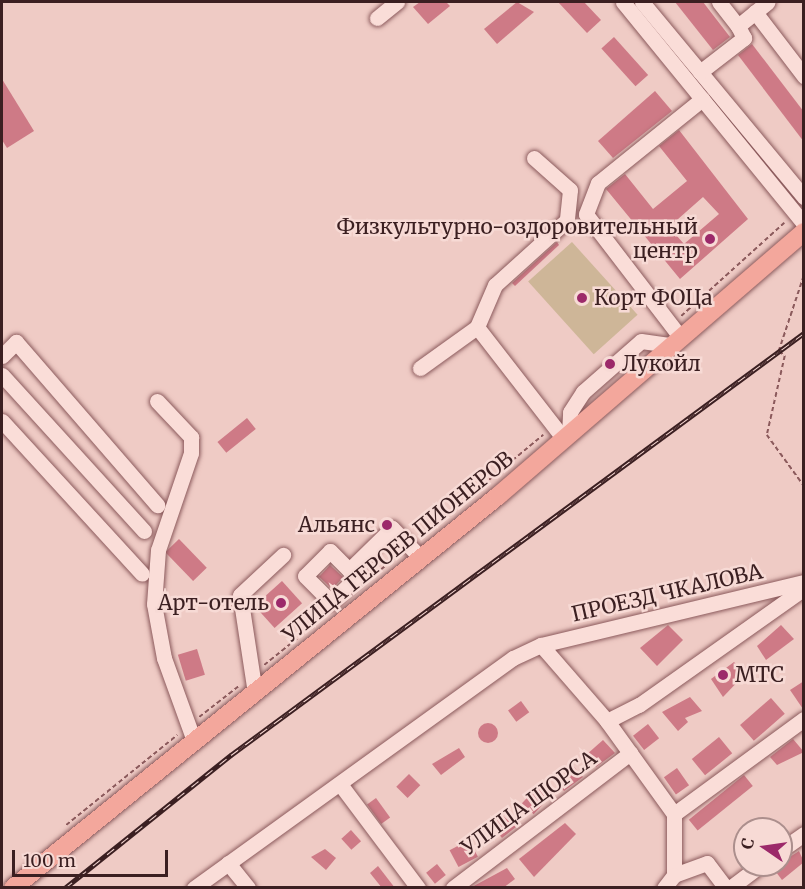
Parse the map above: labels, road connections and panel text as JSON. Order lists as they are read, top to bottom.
{
  "streets": {
    "main road": ["УЛИЦА ГЕРОЕВ ПИОНЕРОВ"],
    "street": ["ПРОЕЗД ЧКАЛОВА", "УЛИЦА ЩОРСА"]
  },
  "places": [
    "Физкультурно-оздоровительный центр",
    "Корт ФОЦа",
    "Лукойл",
    "Альянс",
    "Арт-отель",
    "МТС"
  ],
  "scale_bar": "100 m",
  "north": "left"
}
